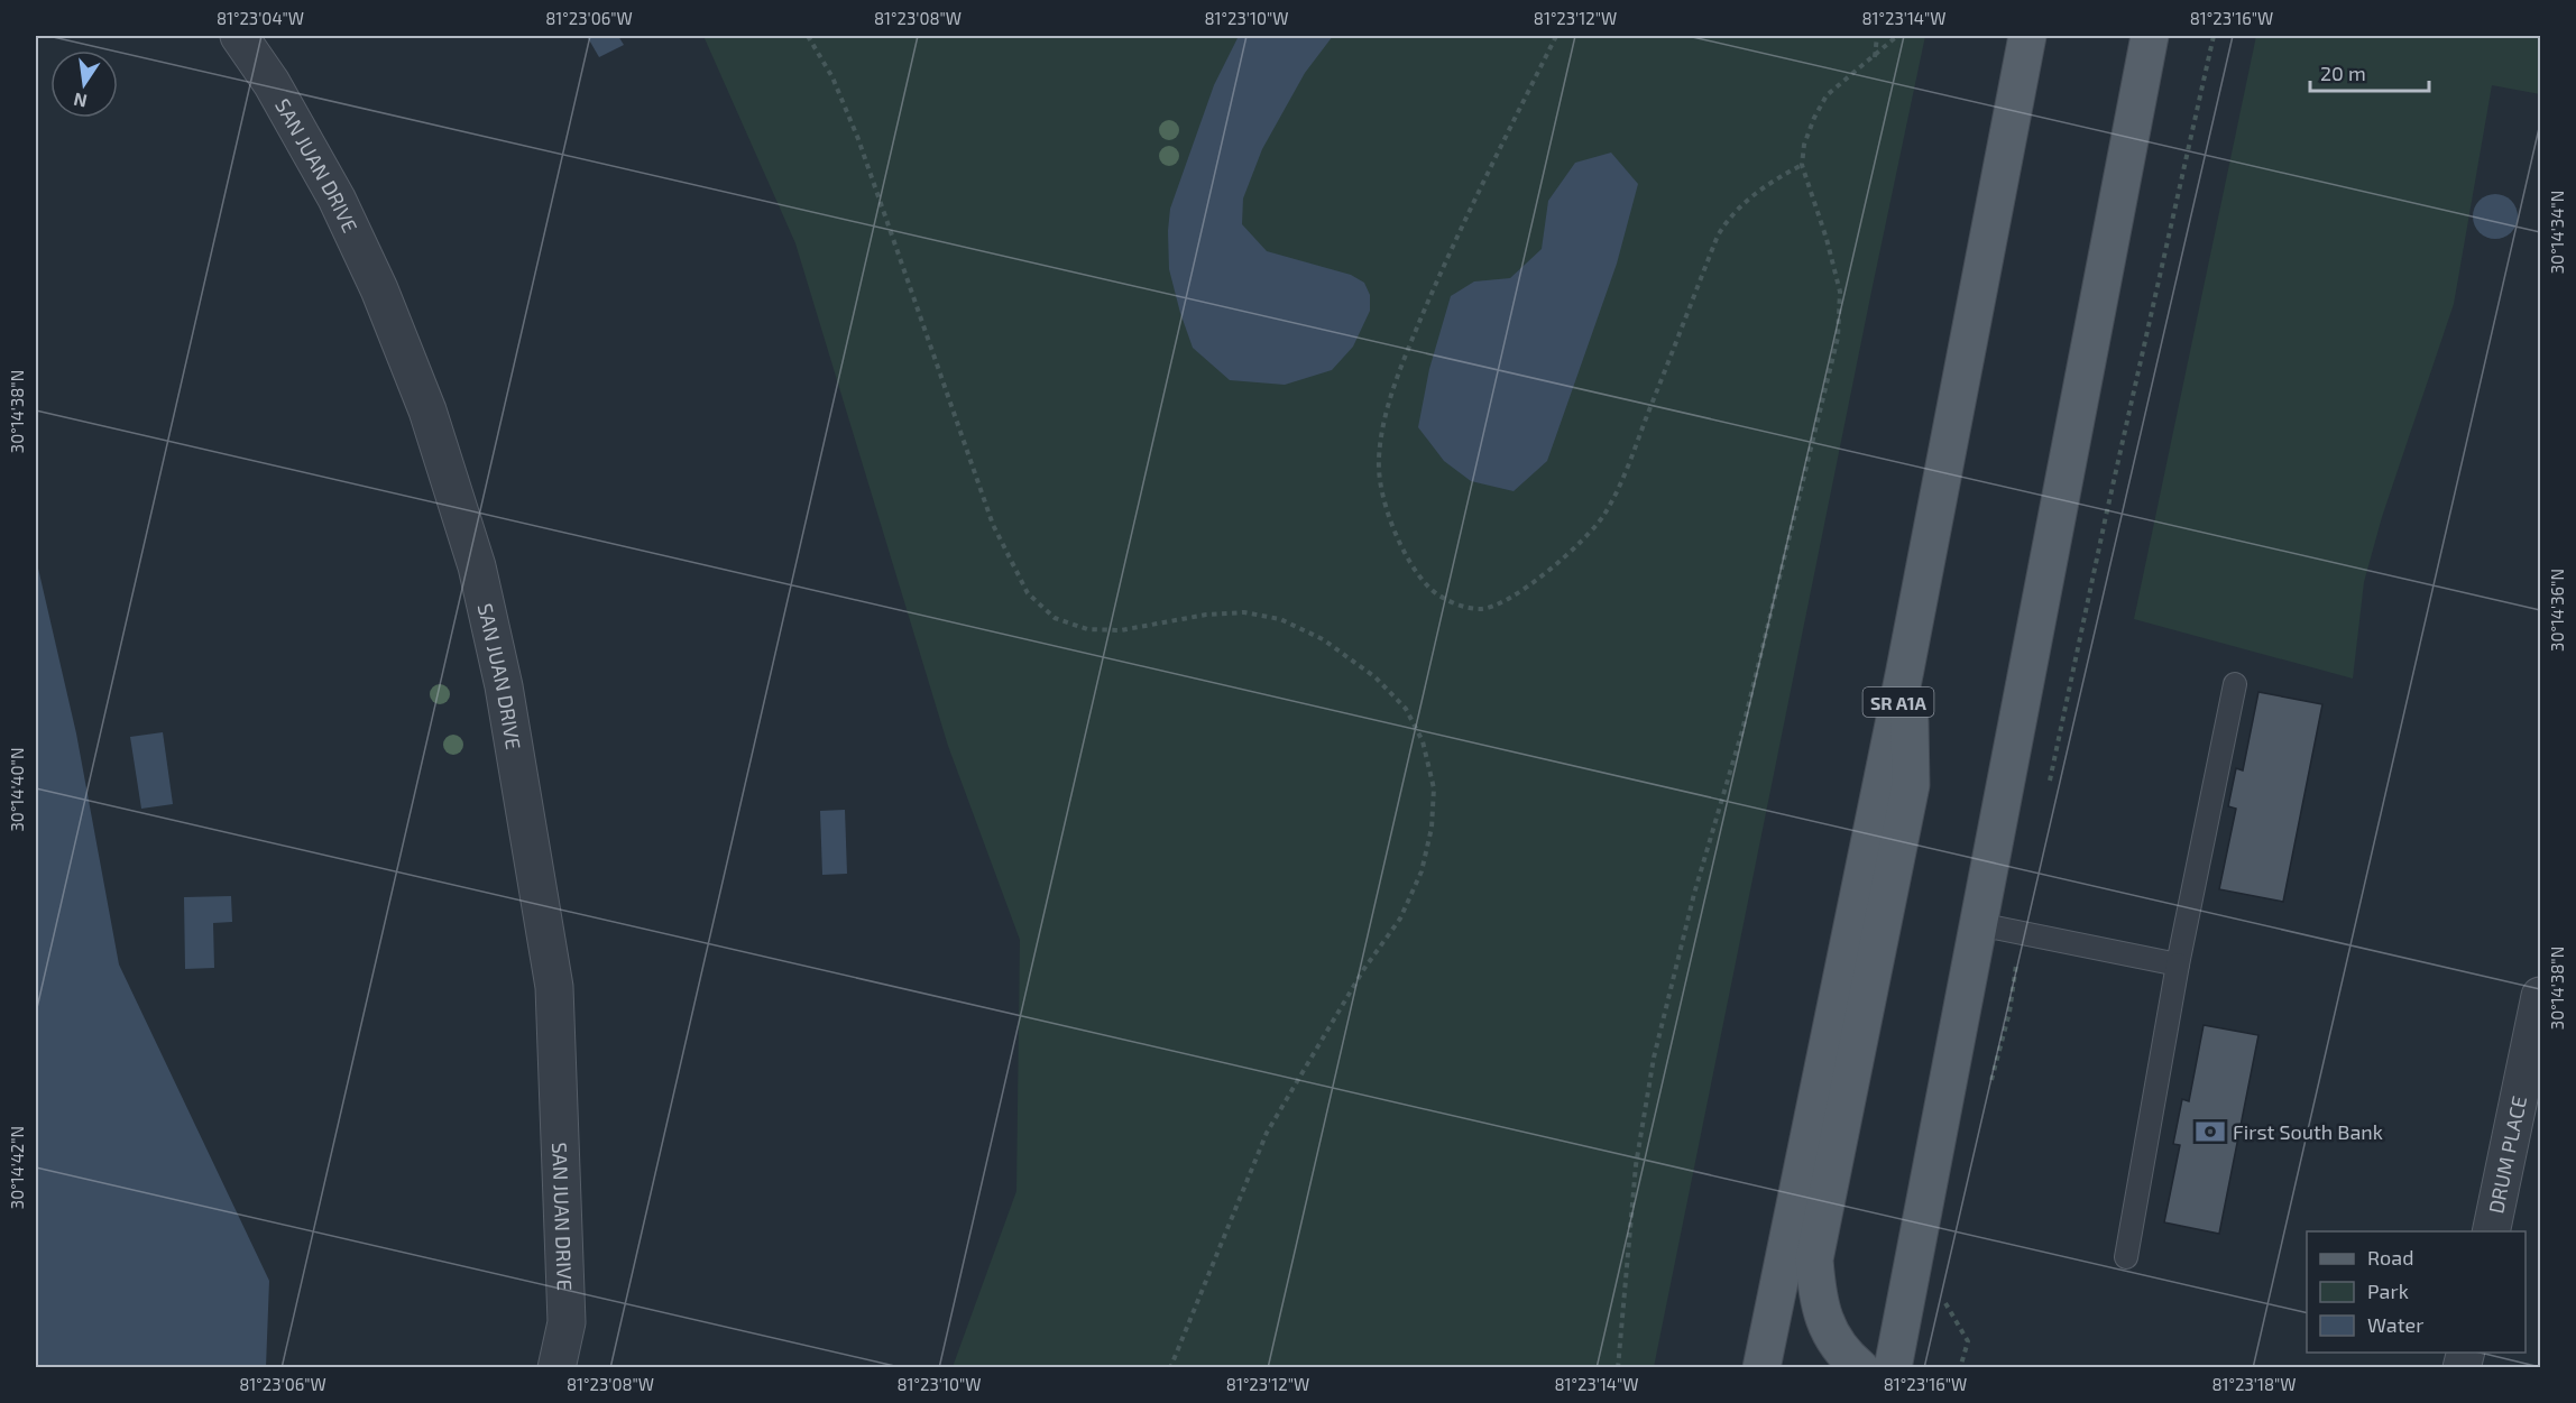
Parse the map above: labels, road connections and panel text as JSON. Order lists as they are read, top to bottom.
{
  "streets": {
    "main road": ["SR A1A"],
    "street": ["SAN JUAN DRIVE", "DRUM PLACE"]
  },
  "places": {
    "bank": ["First South Bank"]
  },
  "legend": ["Road", "Park", "Water"],
  "scale_bar": "20 m",
  "north": "bottom",
  "coordinates": [
    "81°23'04\"W",
    "81°23'06\"W",
    "81°23'08\"W",
    "81°23'10\"W",
    "81°23'12\"W",
    "81°23'14\"W",
    "81°23'16\"W",
    "30°14'34\"N",
    "30°14'38\"N",
    "30°14'36\"N",
    "30°14'40\"N",
    "30°14'42\"N",
    "81°23'18\"W"
  ]
}
